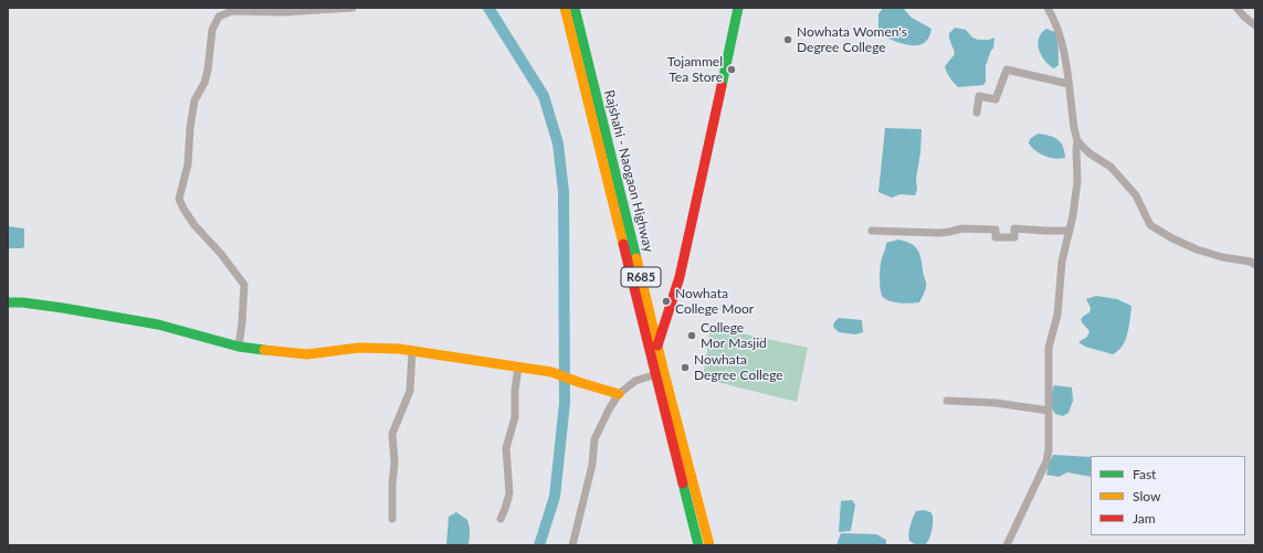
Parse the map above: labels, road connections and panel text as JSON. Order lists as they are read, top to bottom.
{
  "streets": {
    "main road": ["Rajshahi - Naogaon Highway", "R685"]
  },
  "places": [
    "Nowhata Women's Degree College",
    "Tojammel Tea Store",
    "Nowhata College Moor",
    "College Mor Masjid",
    "Nowhata Degree College"
  ],
  "legend": ["Fast", "Slow", "Jam"]
}
